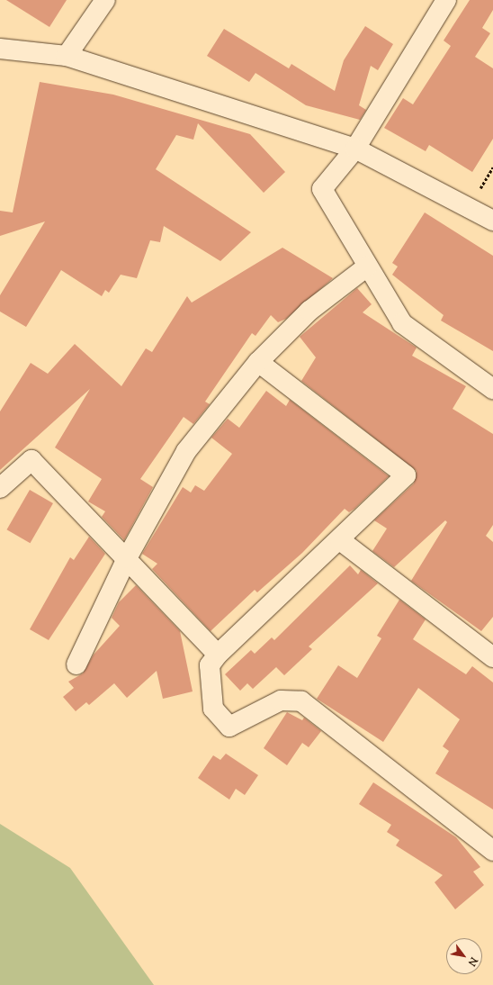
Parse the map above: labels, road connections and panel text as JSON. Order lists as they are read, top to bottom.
{
  "north": "bottom right"
}
